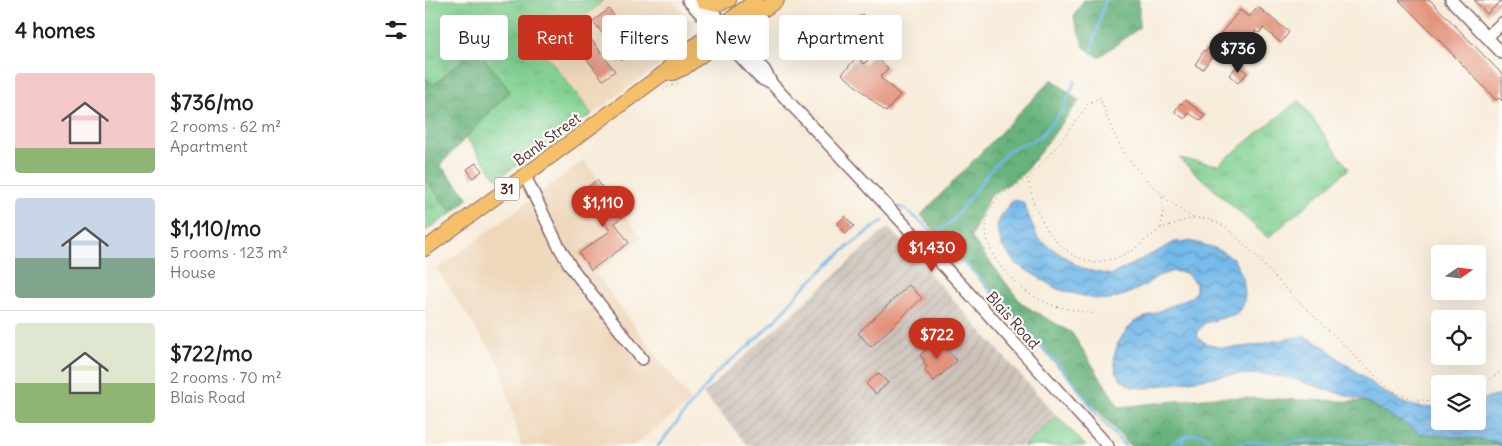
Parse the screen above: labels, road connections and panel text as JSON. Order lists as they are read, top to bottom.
{
  "streets": {
    "main road": ["Bank Street", "31"],
    "street": ["Blais Road"]
  },
  "north": "right",
  "page": {
    "heading": "4 homes",
    "chip": [
      "Buy",
      "Rent",
      "Filters",
      "New",
      "Apartment"
    ],
    "price": [
      "$736",
      "$1,110",
      "$1,430",
      "$722"
    ],
    "list": [
      {
        "name": "$736/mo",
        "note": "2 rooms · 62 m² · Apartment"
      },
      {
        "name": "$1,110/mo",
        "note": "5 rooms · 123 m² · House"
      },
      {
        "name": "$722/mo",
        "note": "2 rooms · 70 m² · Blais Road"
      }
    ]
  }
}
